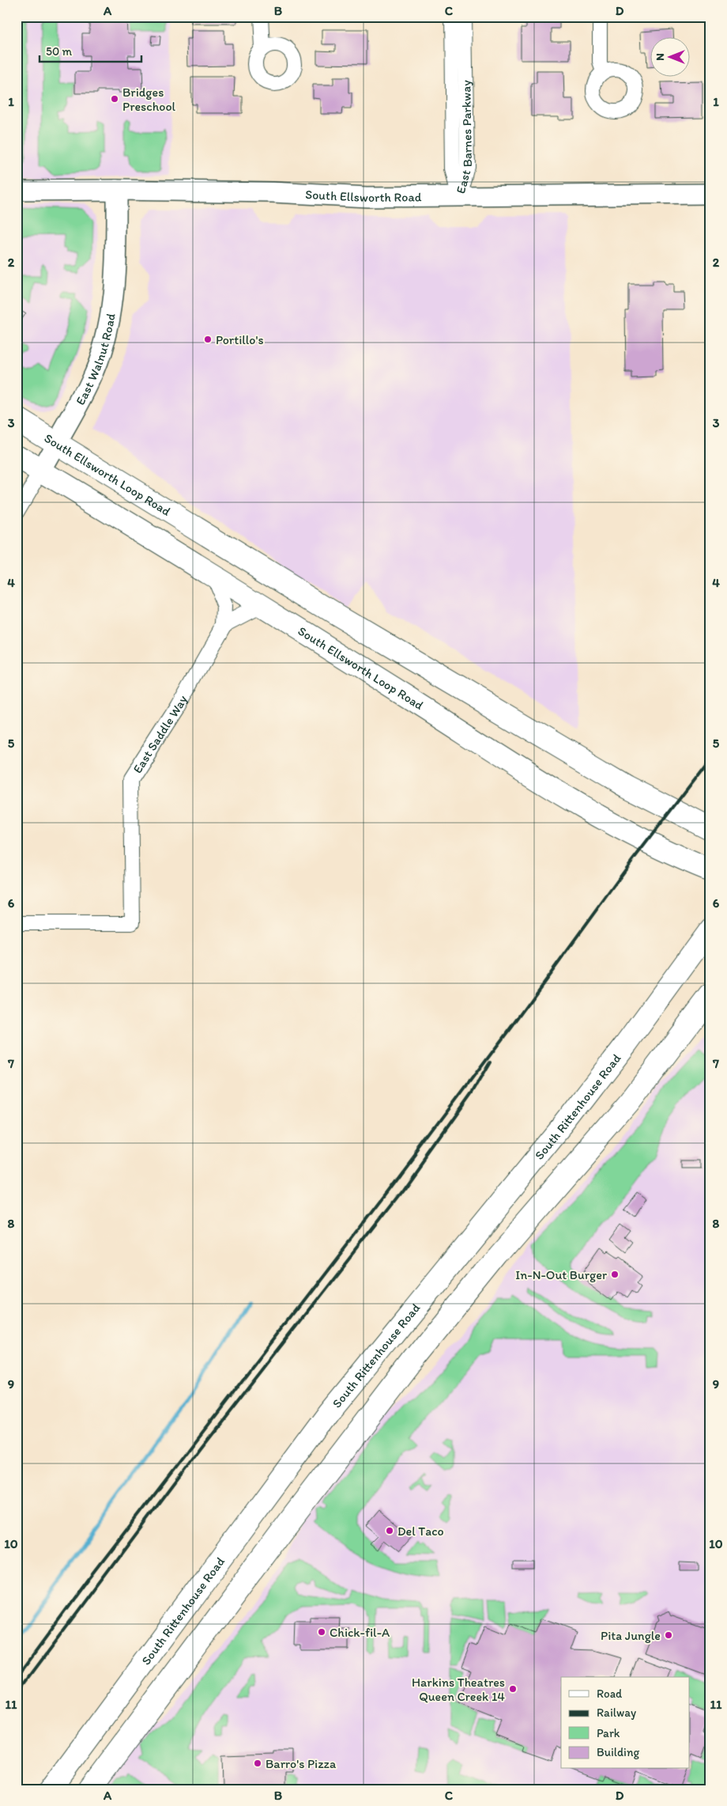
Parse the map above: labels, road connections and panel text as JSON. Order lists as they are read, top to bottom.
{
  "streets": {
    "main road": ["South Ellsworth Loop Road", "South Rittenhouse Road"],
    "street": [
      "East Barnes Parkway",
      "South Ellsworth Road",
      "East Walnut Road",
      "East Saddle Way"
    ]
  },
  "crossings": [
    ["East Barnes Parkway", "South Ellsworth Road"],
    ["South Ellsworth Road", "East Walnut Road"],
    ["East Walnut Road", "South Ellsworth Loop Road"]
  ],
  "places": [
    "Bridges Preschool",
    "Portillo's",
    "In-N-Out Burger",
    "Del Taco",
    "Chick-fil-A",
    "Pita Jungle",
    "Harkins Theatres Queen Creek 14",
    "Barro's Pizza"
  ],
  "legend": [
    "Road",
    "Railway",
    "Park",
    "Building"
  ],
  "scale_bar": "50 m",
  "north": "left",
  "grid": {
    "columns": [
      "A",
      "B",
      "C",
      "D"
    ],
    "rows": [
      "1",
      "2",
      "3",
      "4",
      "5",
      "6",
      "7",
      "8",
      "9",
      "10",
      "11"
    ]
  }
}
